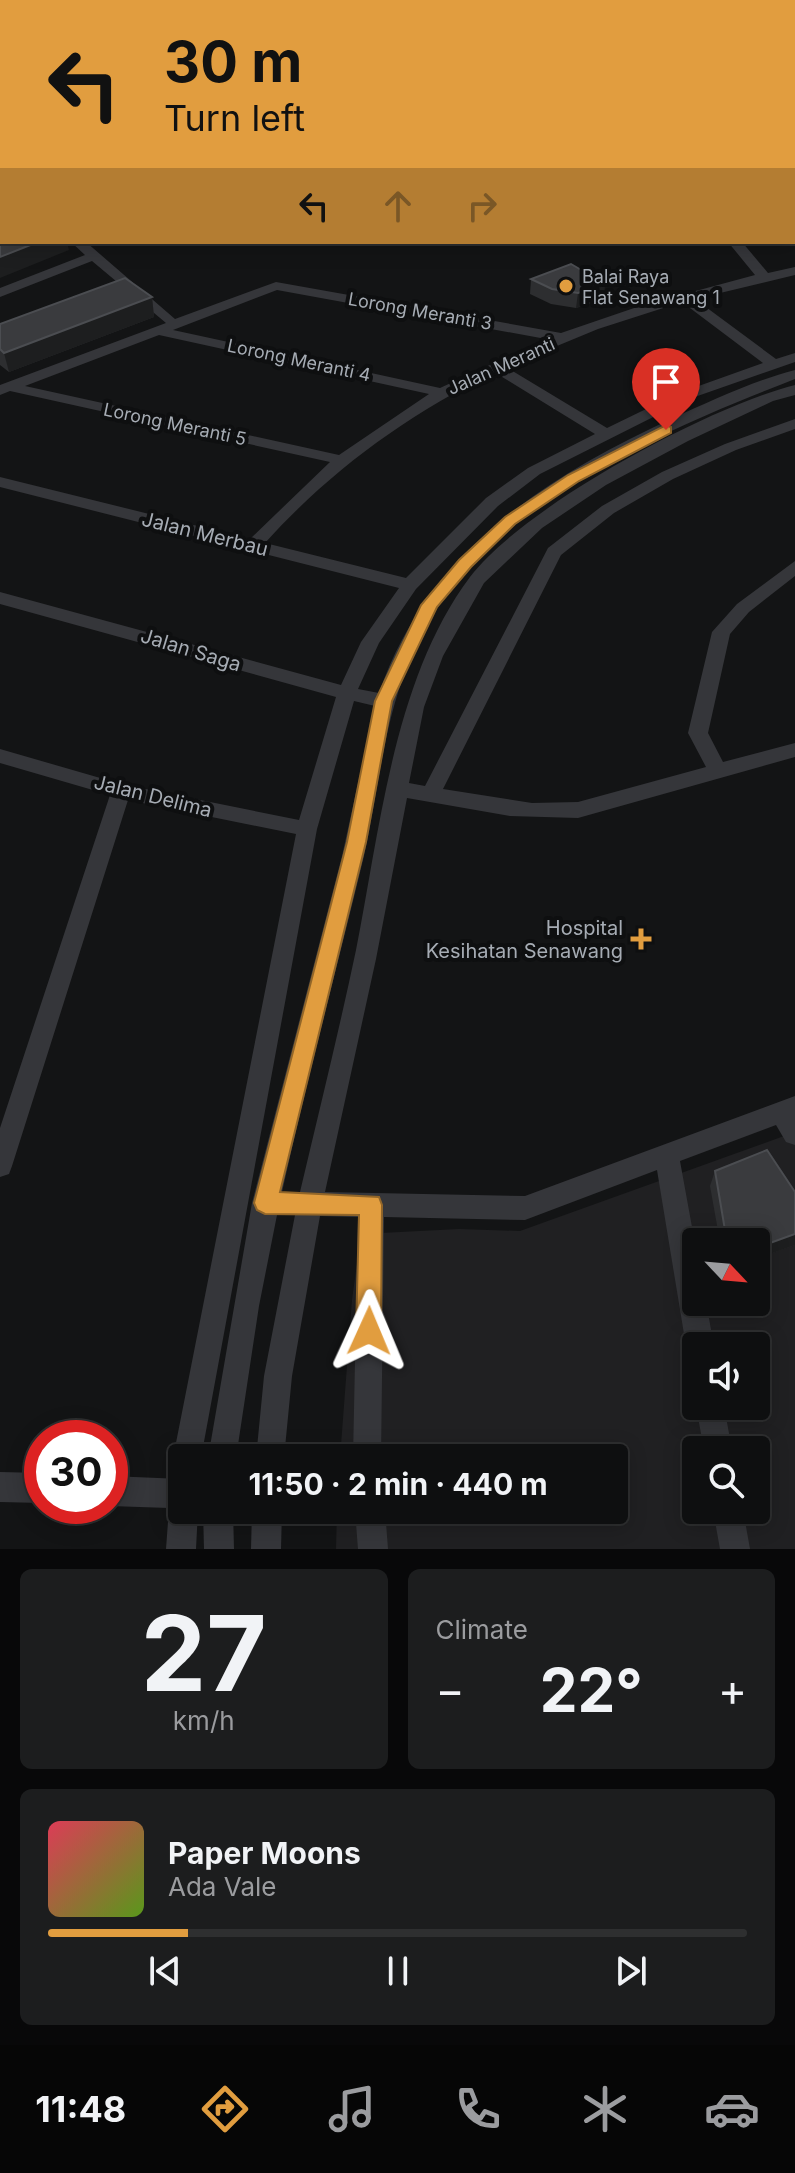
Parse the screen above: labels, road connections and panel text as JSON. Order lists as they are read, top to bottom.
{
  "streets": {
    "street": [
      "Lorong Meranti 3",
      "Lorong Meranti 4",
      "Jalan Meranti",
      "Lorong Meranti 5",
      "Jalan Merbau",
      "Jalan Saga",
      "Jalan Delima"
    ]
  },
  "crossings": [
    ["Lorong Meranti 3", "Lorong Meranti 4"],
    ["Lorong Meranti 3", "Jalan Meranti"],
    ["Lorong Meranti 4", "Jalan Meranti"],
    ["Jalan Meranti", "Lorong Meranti 5"],
    ["Jalan Meranti", "Jalan Merbau"]
  ],
  "places": {
    "other": ["Balai Raya Flat Senawang 1"],
    "health": ["Hospital Kesihatan Senawang"]
  },
  "north": "bottom right",
  "page": {
    "turn": ["30 m", "Turn left"],
    "limit": "30",
    "trip": "11:50 · 2 min · 440 m",
    "tile": [
      ["27", "km/h"],
      "Climate"
    ],
    "heat": ["−", "22°", "+"],
    "song": ["Paper Moons", "Ada Vale"],
    "tabs": "11:48"
  }
}
